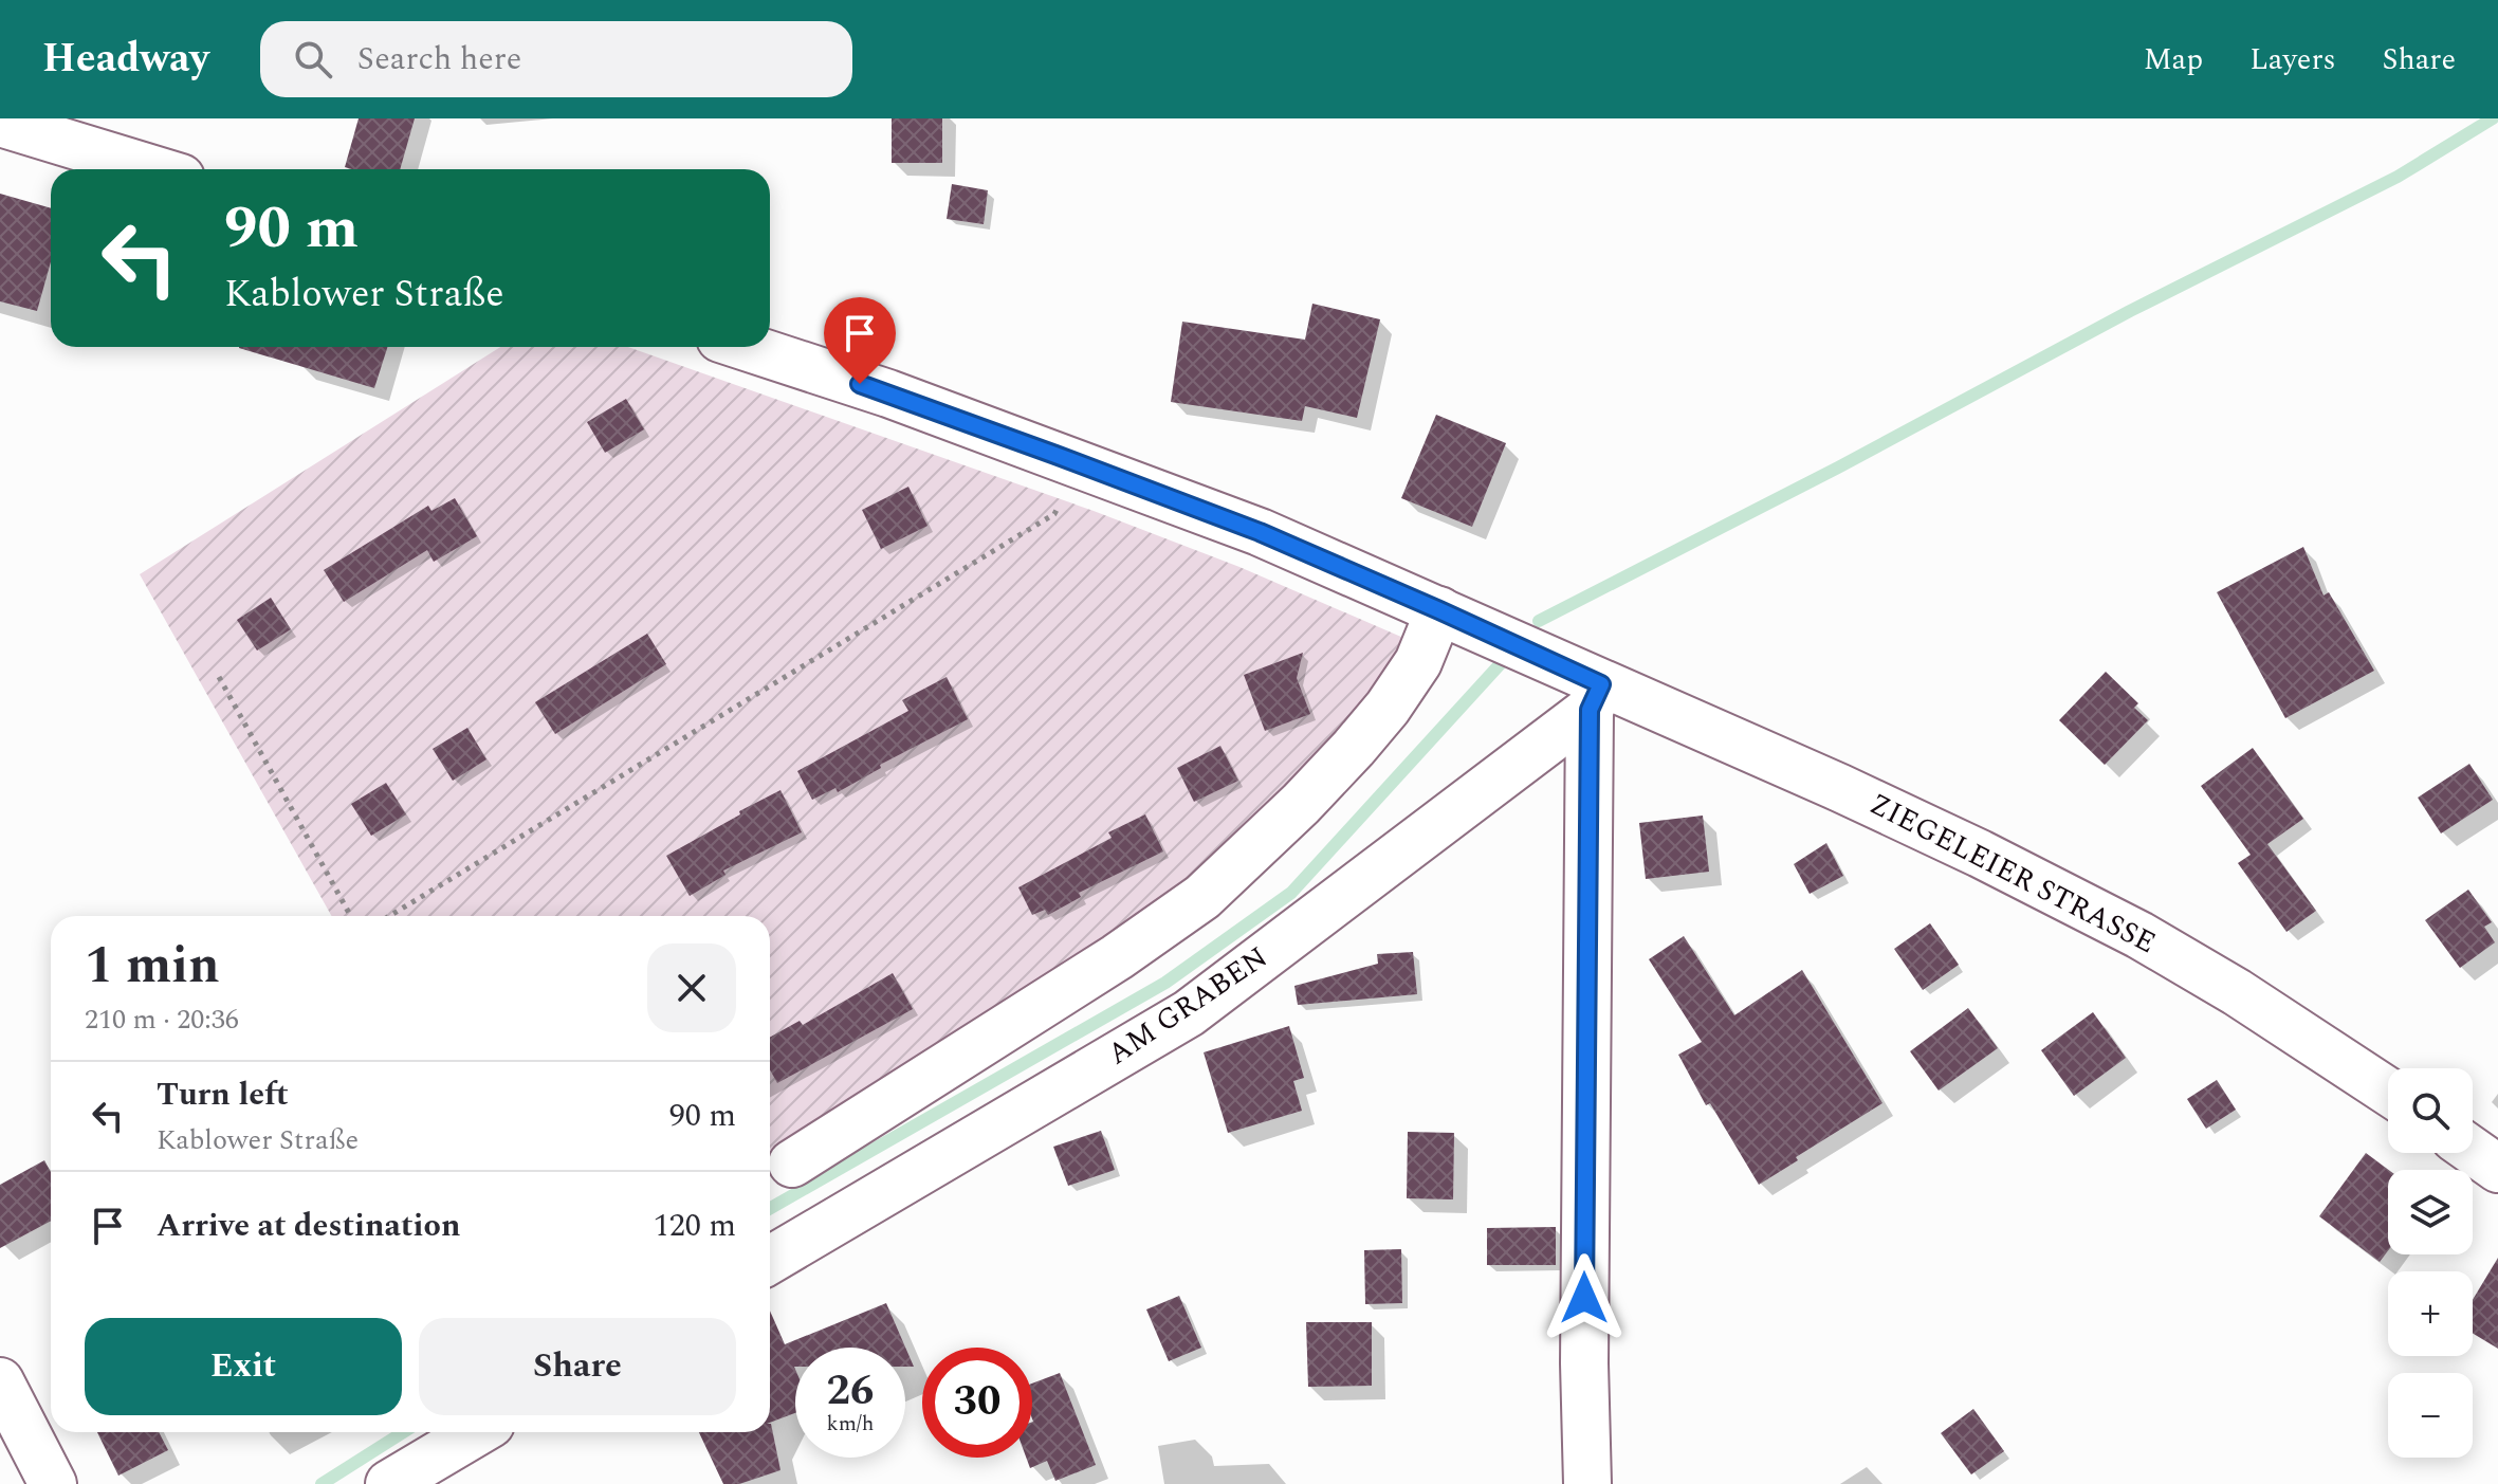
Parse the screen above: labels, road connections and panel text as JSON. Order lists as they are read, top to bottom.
{
  "streets": {
    "street": ["ZIEGELEIER STRASSE", "AM GRABEN"]
  },
  "crossings": [
    ["ZIEGELEIER STRASSE", "AM GRABEN"]
  ],
  "page": {
    "header": "Headway",
    "search": "Search here",
    "nav": ["Map", "Layers", "Share"],
    "turn": ["90 m", "Kablower Straße"],
    "heading": ["1 min", "210 m · 20:36"],
    "list": [
      {
        "name": "Turn left",
        "note": "Kablower Straße",
        "value": "90 m"
      },
      {
        "name": "Arrive at destination",
        "value": "120 m"
      }
    ],
    "map_buttons": ["+", "−"],
    "buttons": ["Exit", "Share"],
    "speed": "26 km/h",
    "limit": "30"
  }
}
